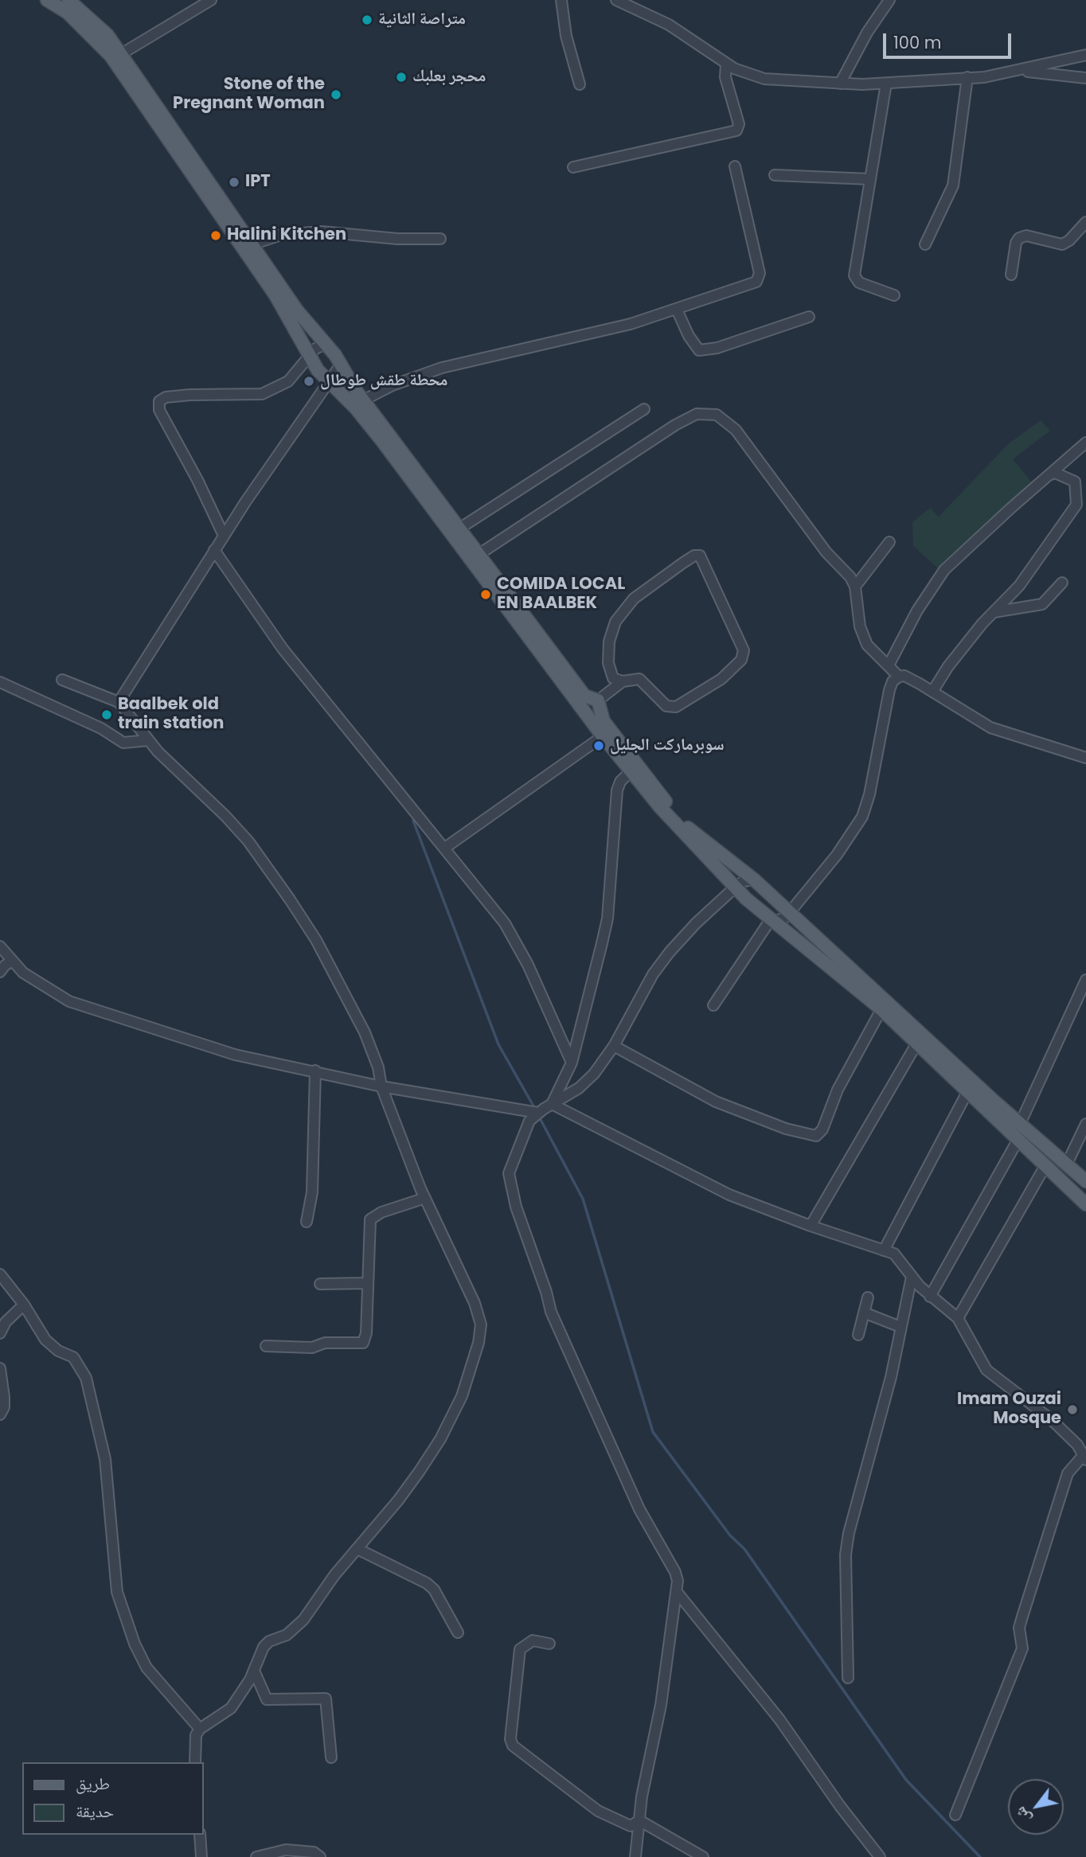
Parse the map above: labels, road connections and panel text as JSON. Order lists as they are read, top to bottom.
{
  "places": [
    "متراصة الثانية",
    "محجر بعلبك",
    "Stone of the Pregnant Woman",
    "IPT",
    "Halini Kitchen",
    "محطة طقش طوطال",
    "COMIDA LOCAL EN BAALBEK",
    "Baalbek old train station",
    "سوبرماركت الجليل",
    "Imam Ouzai Mosque"
  ],
  "legend": ["طريق", "حديقة"],
  "scale_bar": "100 m",
  "north": "bottom left"
}
